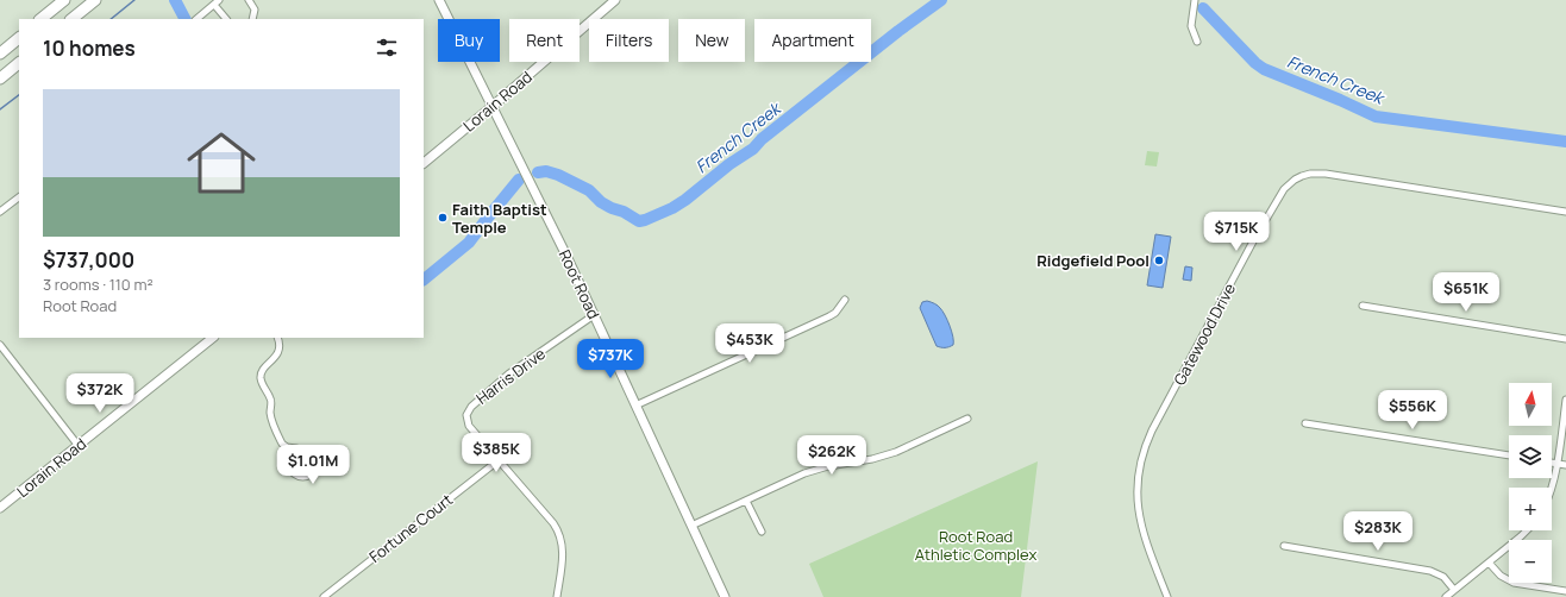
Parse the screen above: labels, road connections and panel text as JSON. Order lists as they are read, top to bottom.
{
  "streets": {
    "street": [
      "Lorain Road",
      "Root Road",
      "Gatewood Drive",
      "Harris Drive",
      "Fortune Court"
    ]
  },
  "crossings": [
    ["Lorain Road", "Root Road"],
    ["Root Road", "Harris Drive"],
    ["Harris Drive", "Fortune Court"]
  ],
  "water": ["French Creek"],
  "parks": ["Root Road Athletic Complex"],
  "places": ["Faith Baptist Temple", "Ridgefield Pool"],
  "north": "top",
  "page": {
    "chip": [
      "Buy",
      "Rent",
      "Filters",
      "New",
      "Apartment"
    ],
    "heading": "10 homes",
    "list": [
      {
        "name": "$737,000",
        "note": "3 rooms · 110 m² · Root Road"
      }
    ],
    "price": [
      "$715K",
      "$651K",
      "$453K",
      "$737K",
      "$372K",
      "$556K",
      "$385K",
      "$262K",
      "$1.01M",
      "$283K"
    ],
    "map_buttons": ["+", "−"]
  }
}
